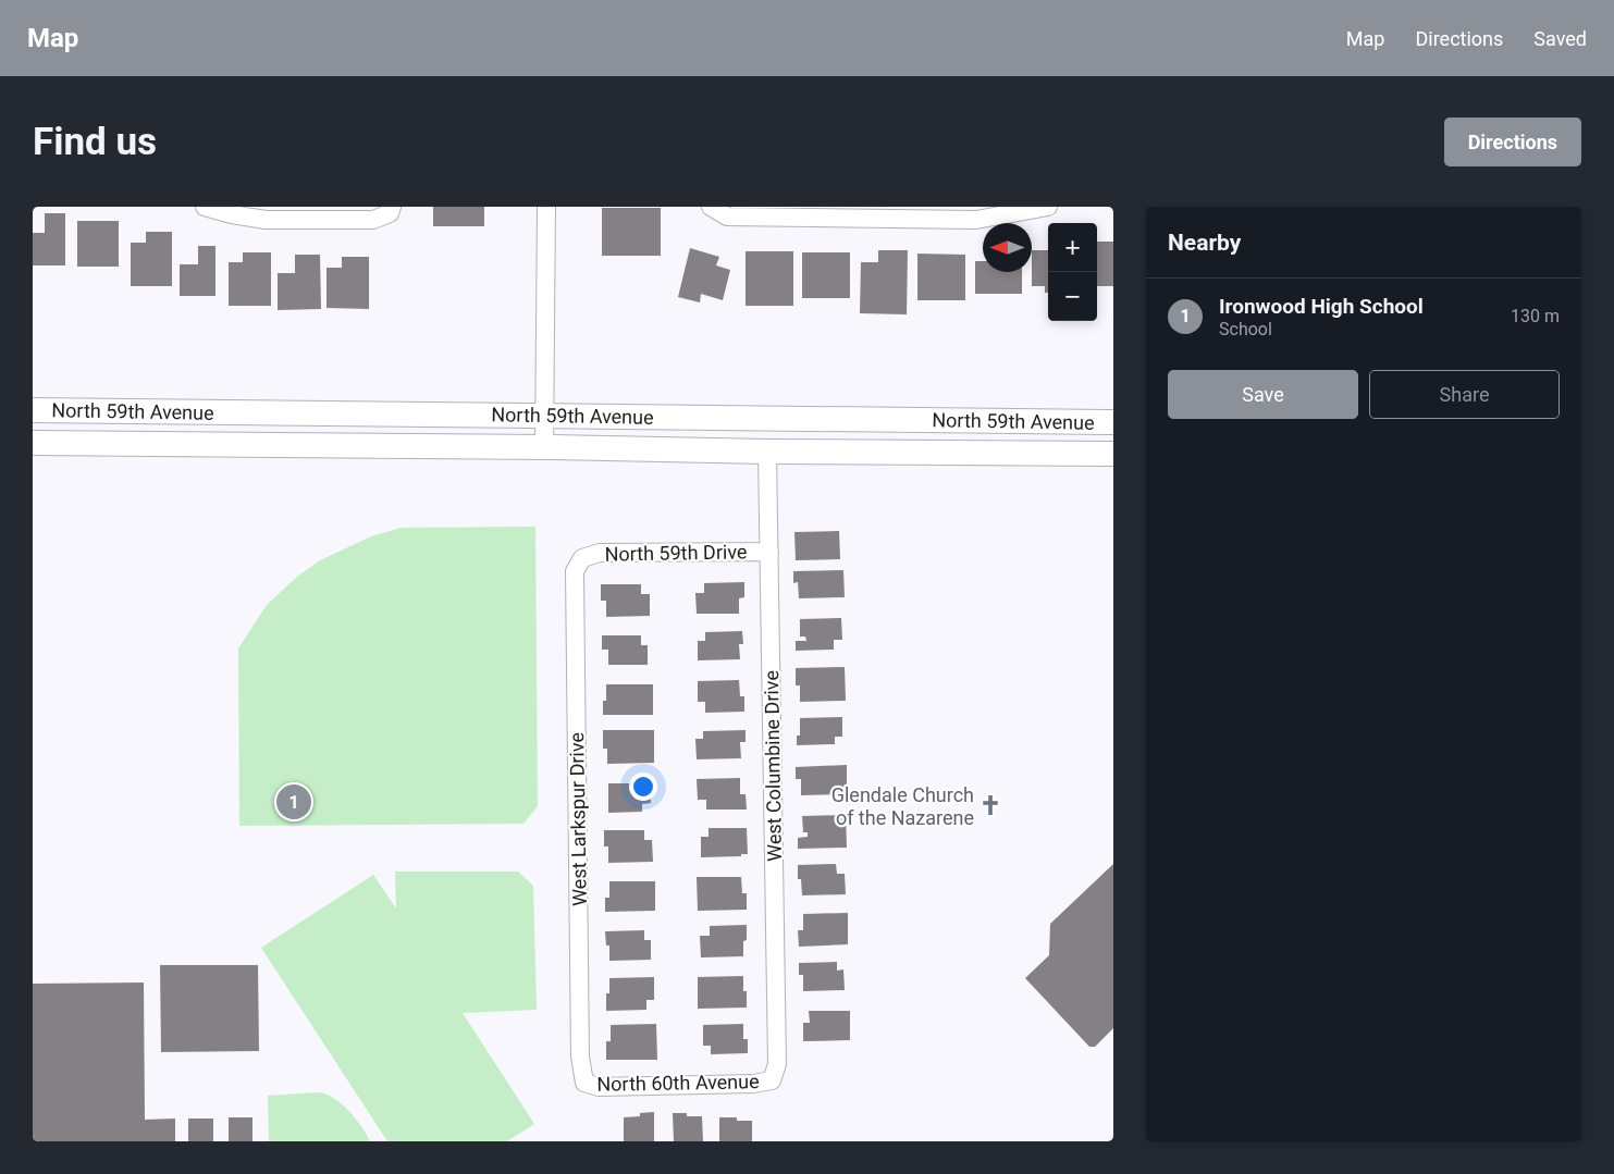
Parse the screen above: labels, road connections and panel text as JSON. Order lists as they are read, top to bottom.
{
  "streets": {
    "main road": ["North 59th Avenue"],
    "street": [
      "North 59th Drive",
      "West Columbine Drive",
      "West Larkspur Drive",
      "North 60th Avenue"
    ]
  },
  "crossings": [
    ["North 59th Avenue", "West Columbine Drive"],
    ["North 59th Drive", "West Columbine Drive"],
    ["North 59th Drive", "West Larkspur Drive"],
    ["West Columbine Drive", "North 60th Avenue"],
    ["West Larkspur Drive", "North 60th Avenue"]
  ],
  "places": {
    "church": ["Glendale Church of the Nazarene"]
  },
  "north": "left",
  "page": {
    "header": "Map",
    "nav": ["Map", "Directions", "Saved"],
    "buttons": [
      "Directions",
      ["Save", "Share"]
    ],
    "title": "Find us",
    "heading": "Nearby",
    "map_buttons": ["+", "−"],
    "list": [
      {
        "mark": "1",
        "name": "Ironwood High School",
        "note": "School",
        "value": "130 m"
      }
    ],
    "pins": "1"
  }
}
